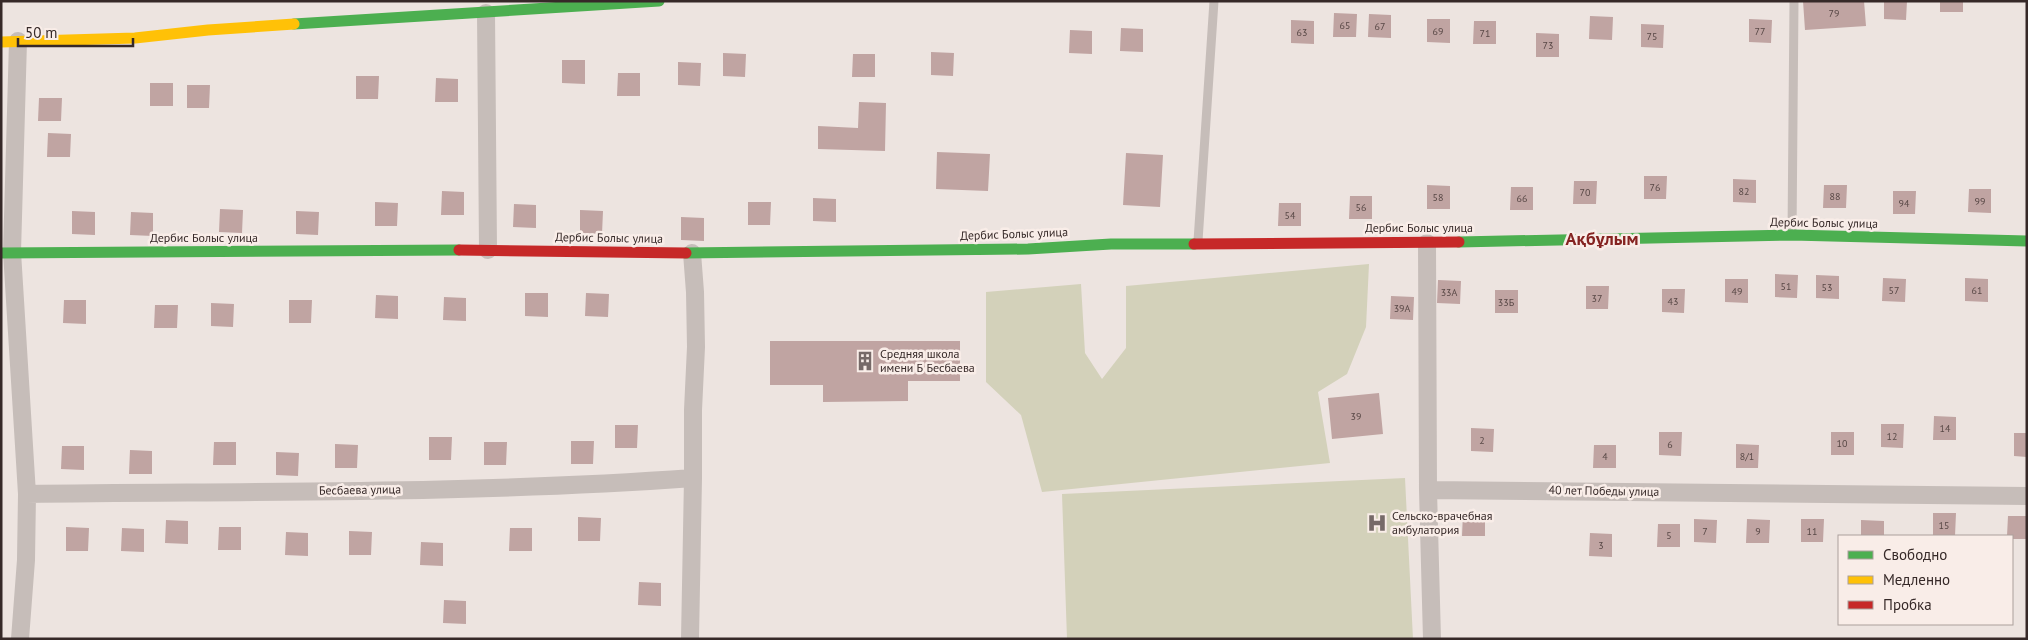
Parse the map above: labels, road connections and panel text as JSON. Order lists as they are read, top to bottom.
{
  "streets": {
    "street": ["Дербис Болыс улица", "Бесбаева улица", "40 лет Победы улица"]
  },
  "districts": ["Ақбұлым"],
  "places": {
    "building": ["Средняя школа имени Б Бесбаева"],
    "hospital": ["Сельско-врачебная амбулатория"]
  },
  "house_numbers": [
    "79",
    "65",
    "67",
    "69",
    "77",
    "63",
    "71",
    "75",
    "73",
    "76",
    "82",
    "70",
    "88",
    "58",
    "66",
    "99",
    "94",
    "56",
    "54",
    "51",
    "53",
    "57",
    "61",
    "49",
    "33А",
    "37",
    "43",
    "33Б",
    "39А",
    "39",
    "14",
    "12",
    "2",
    "10",
    "6",
    "4",
    "8/1",
    "15",
    "7",
    "9",
    "11",
    "5",
    "3"
  ],
  "legend": ["Свободно", "Медленно", "Пробка"],
  "scale_bar": "50 m"
}
